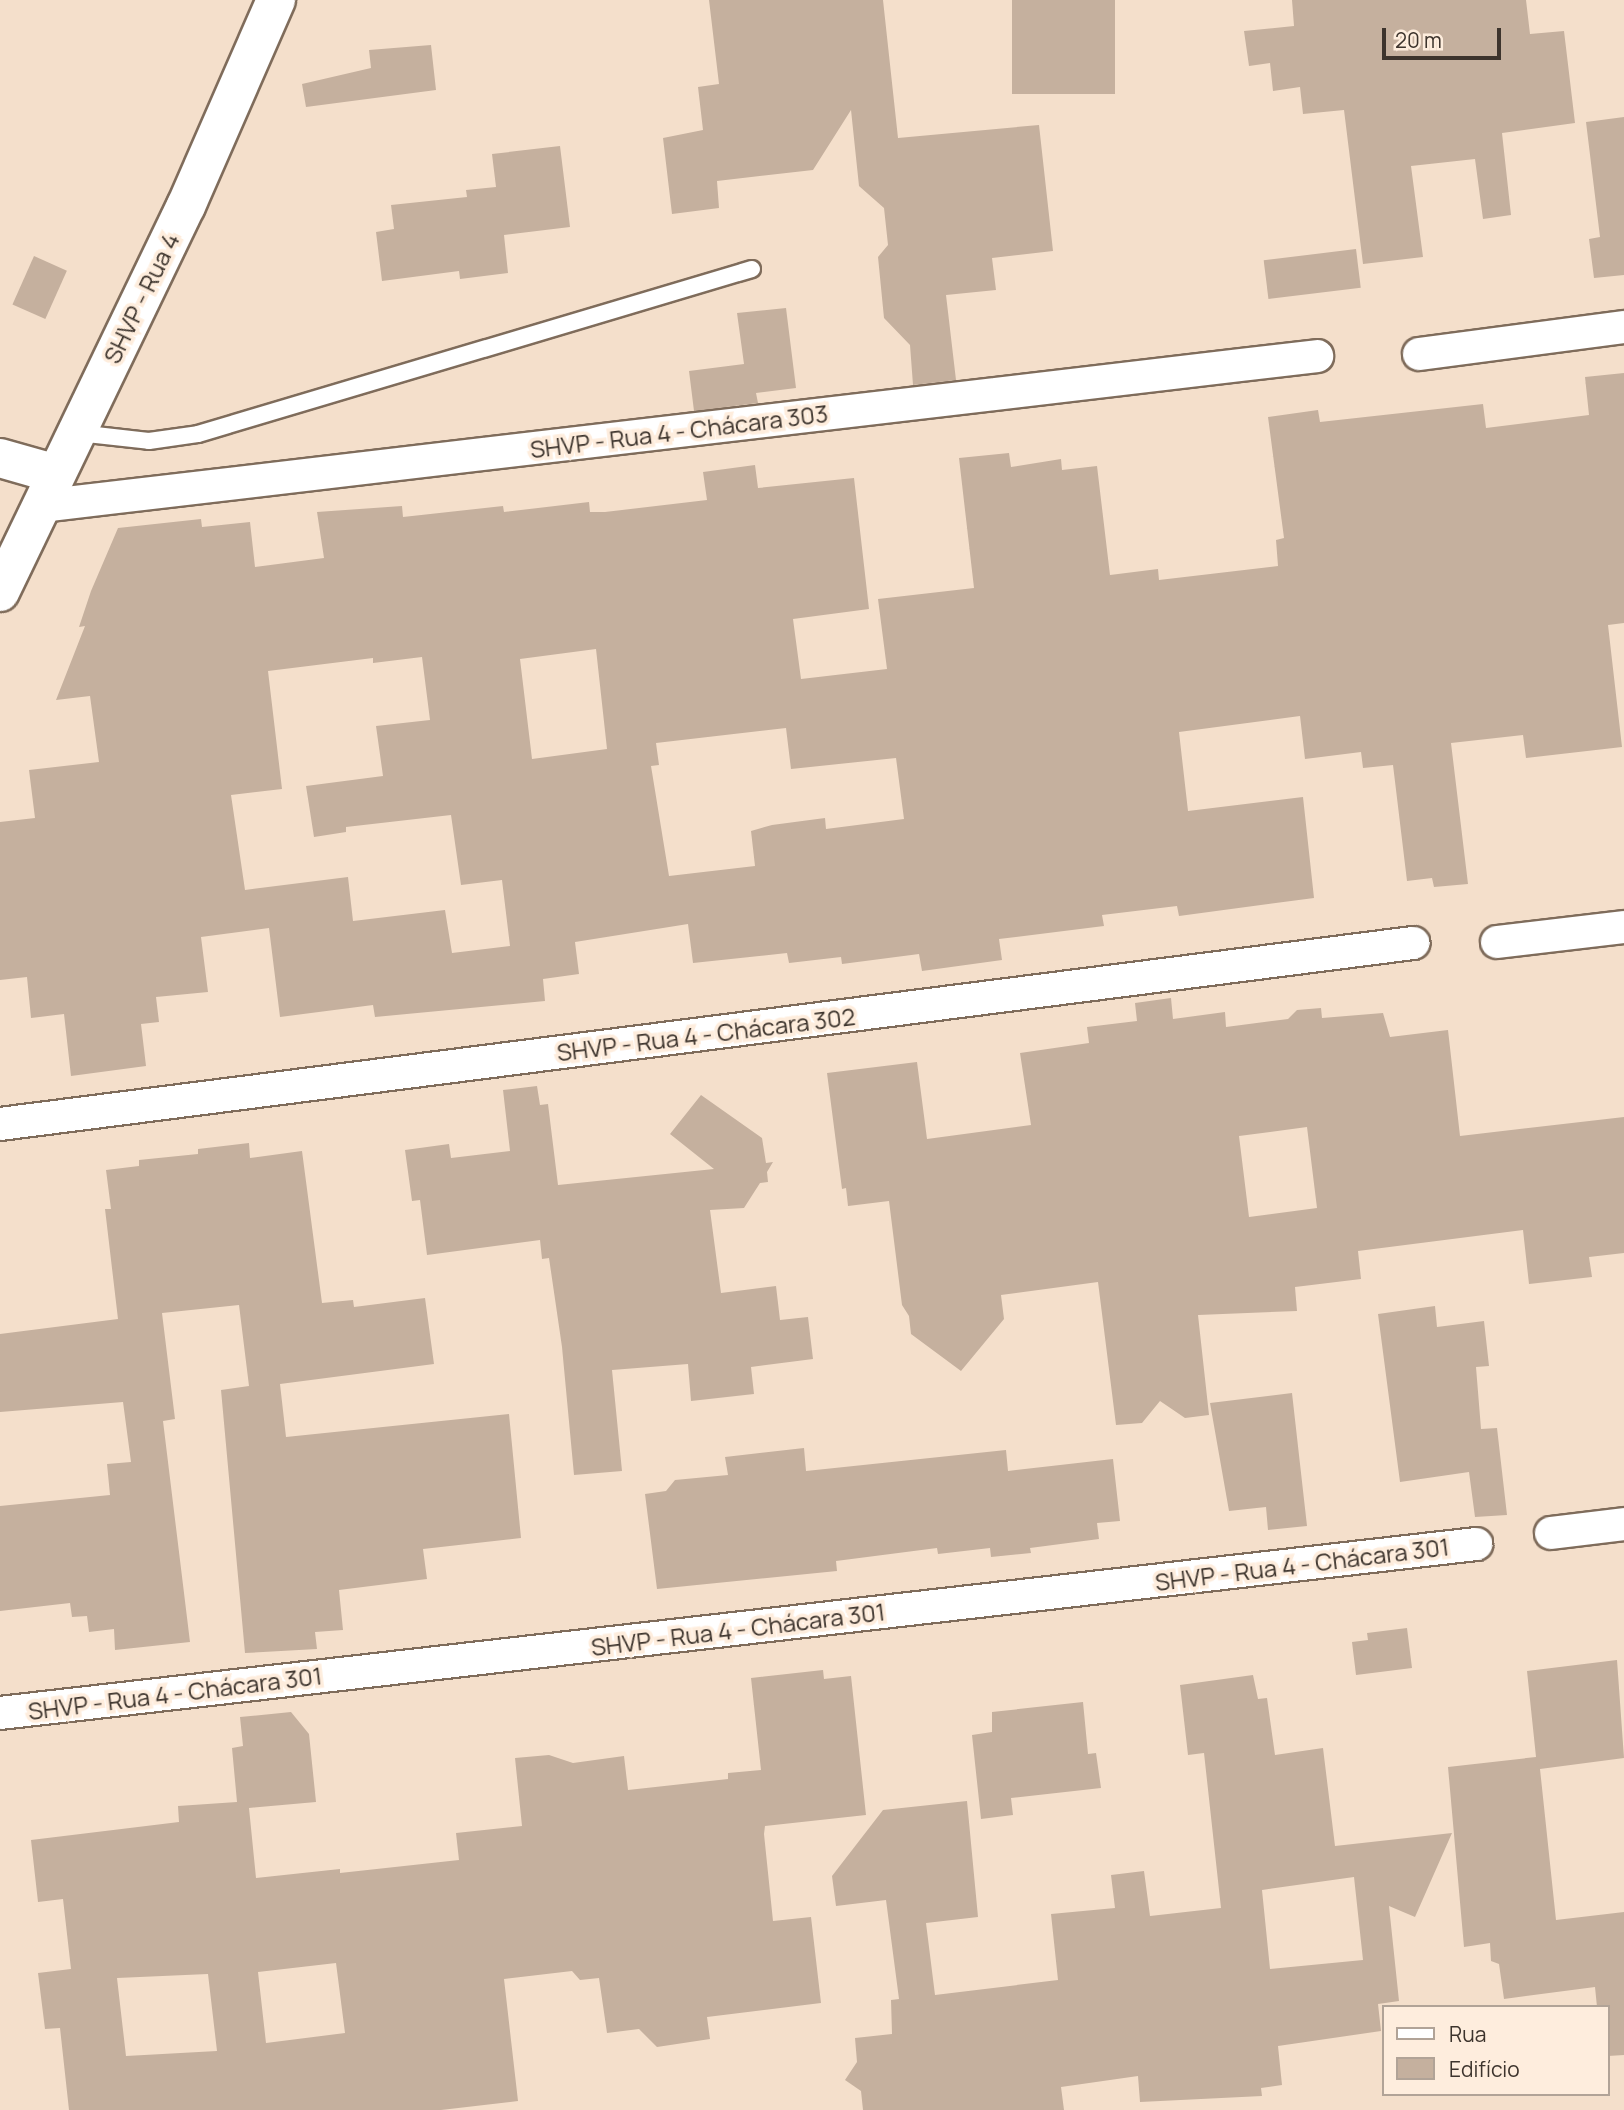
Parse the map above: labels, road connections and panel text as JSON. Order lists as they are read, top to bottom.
{
  "streets": {
    "street": [
      "SHVP - Rua 4",
      "SHVP - Rua 4 - Chácara 303",
      "SHVP - Rua 4 - Chácara 302",
      "SHVP - Rua 4 - Chácara 301"
    ]
  },
  "crossings": [
    ["SHVP - Rua 4", "SHVP - Rua 4 - Chácara 303"]
  ],
  "legend": ["Rua", "Edifício"],
  "scale_bar": "20 m"
}
